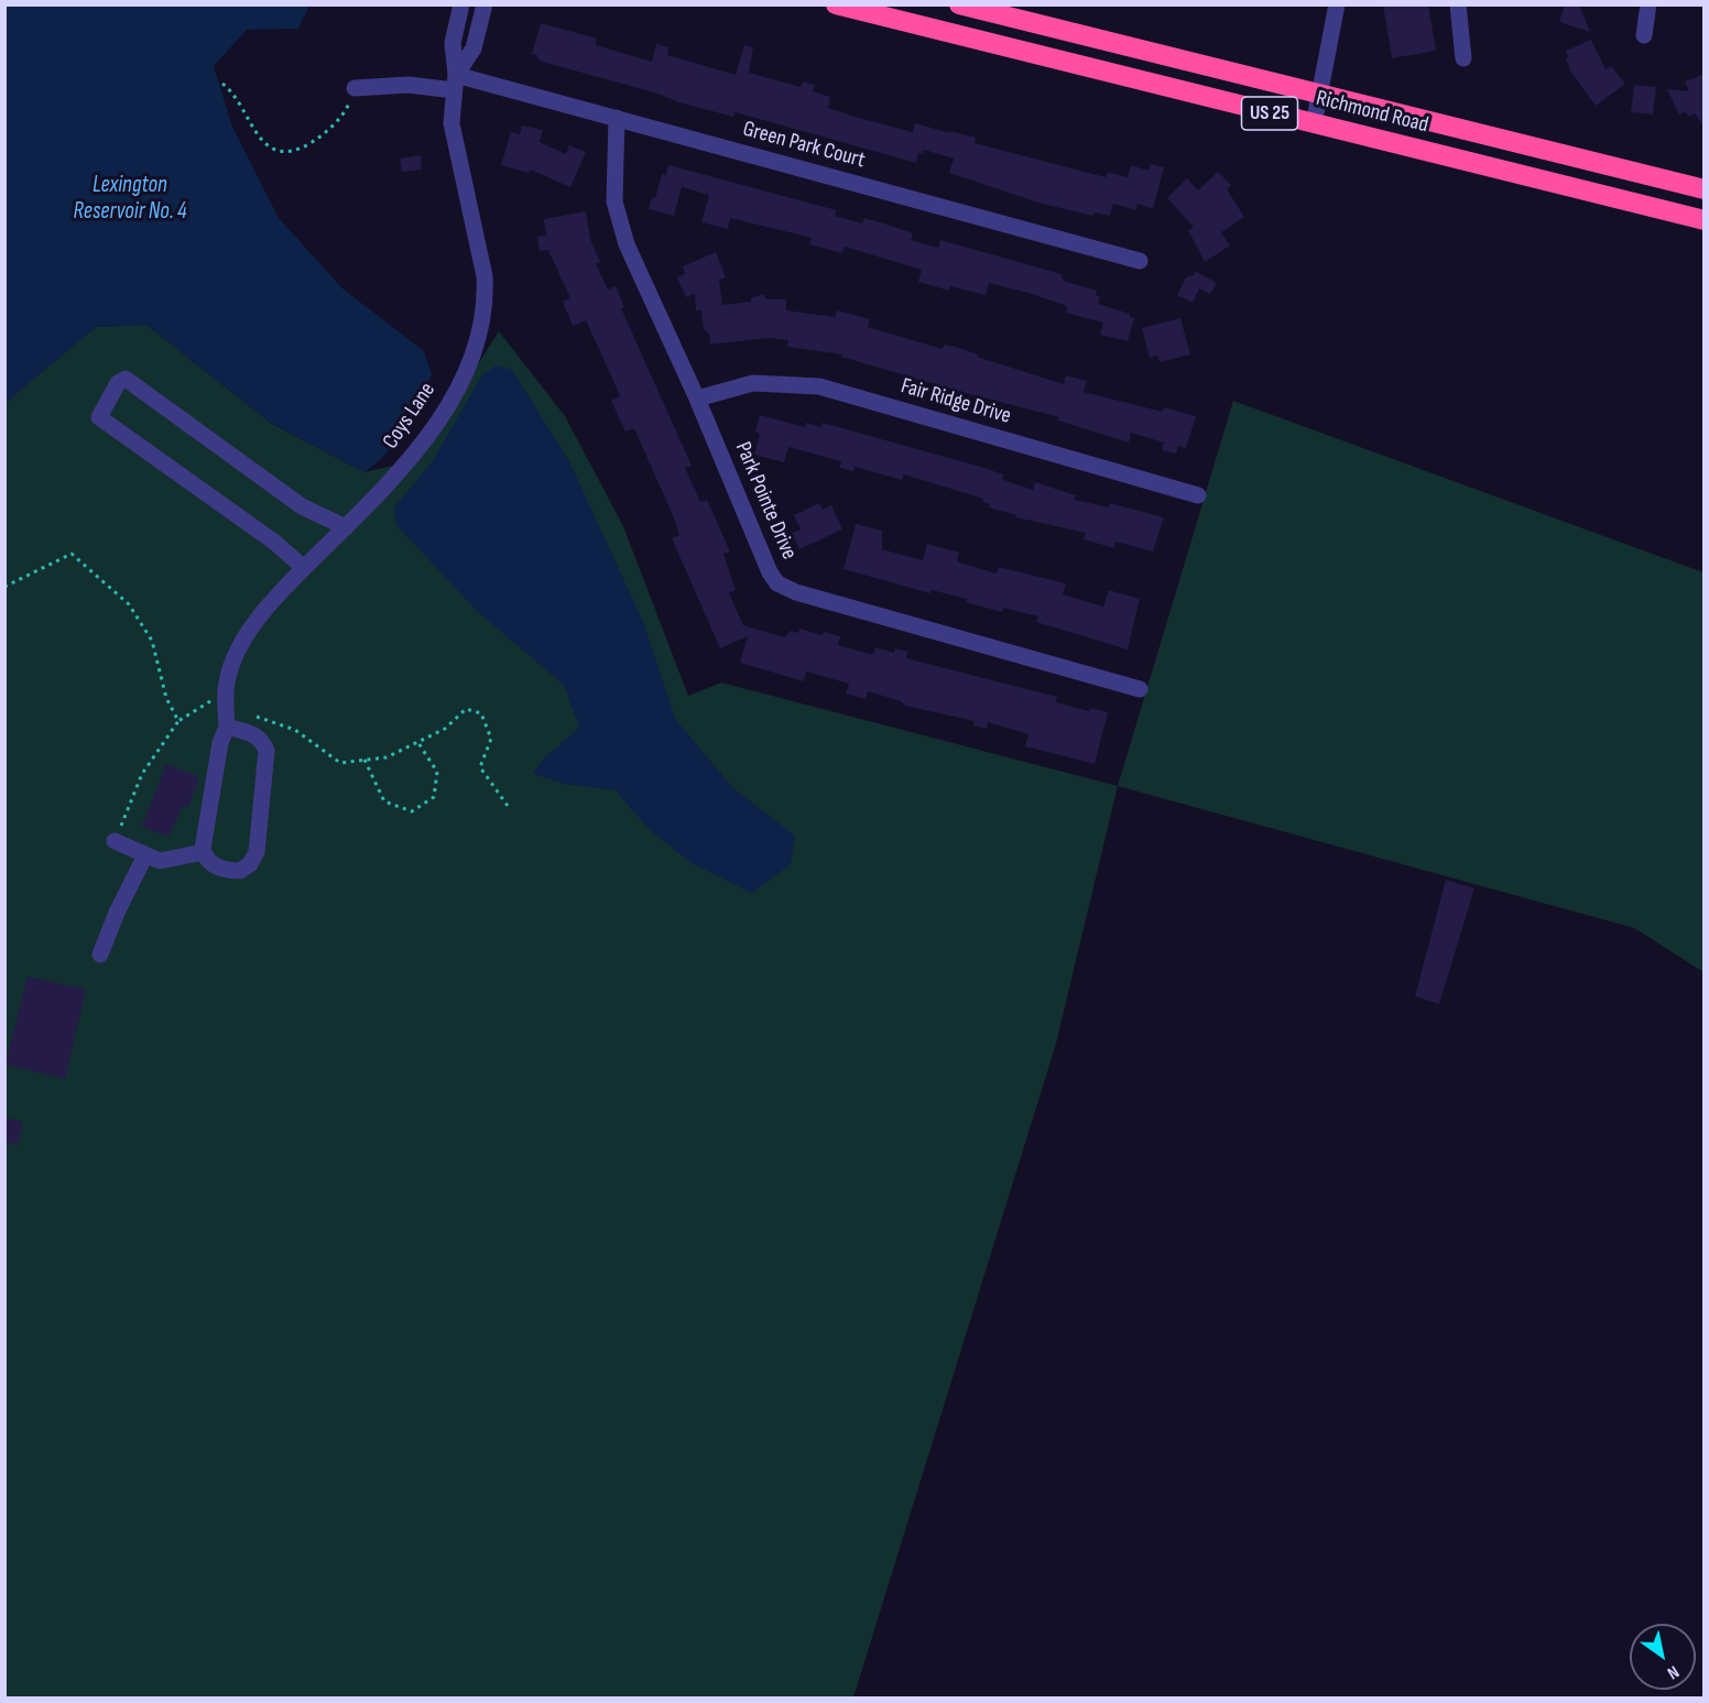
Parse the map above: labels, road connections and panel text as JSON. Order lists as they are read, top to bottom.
{
  "streets": {
    "highway": ["Richmond Road", "US 25"],
    "street": [
      "Green Park Court",
      "Fair Ridge Drive",
      "Coys Lane",
      "Park Pointe Drive"
    ]
  },
  "crossings": [
    ["Green Park Court", "Coys Lane"],
    ["Green Park Court", "Park Pointe Drive"],
    ["Fair Ridge Drive", "Park Pointe Drive"]
  ],
  "water": ["Lexington Reservoir No. 4"],
  "north": "bottom right"
}
